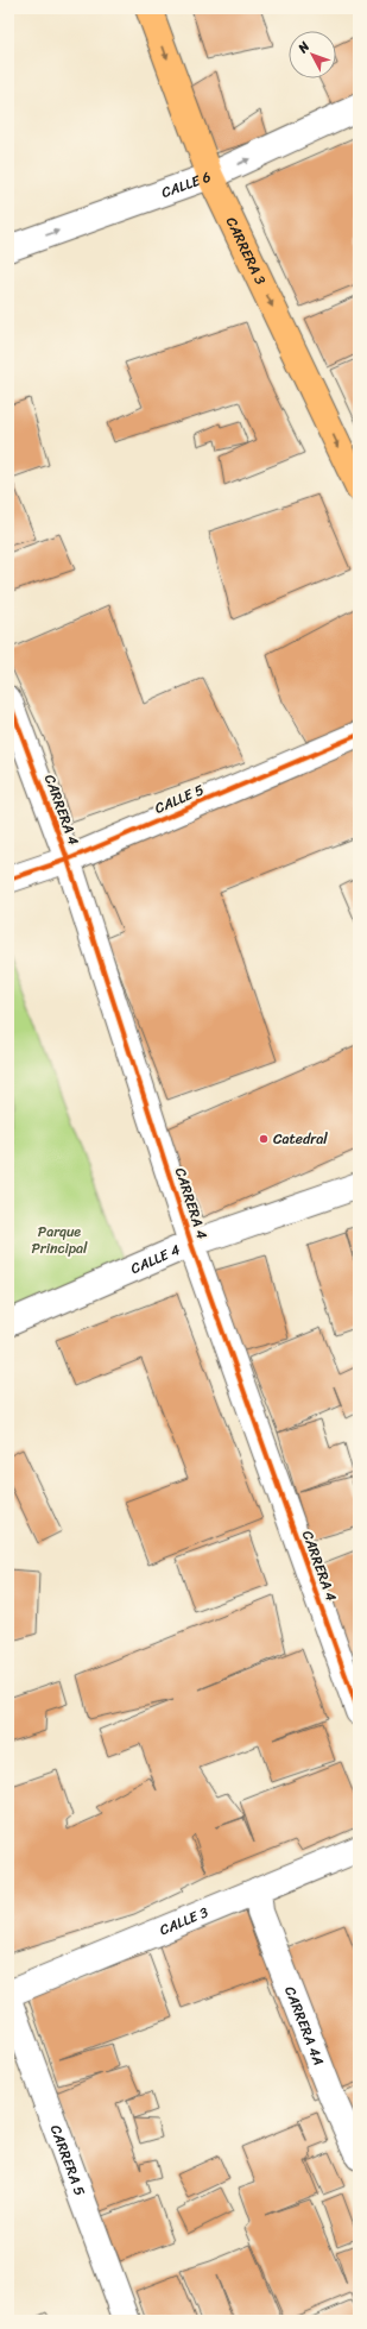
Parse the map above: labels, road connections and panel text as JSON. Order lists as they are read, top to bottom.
{
  "streets": {
    "main road": ["CARRERA 3"],
    "street": [
      "CALLE 6",
      "CALLE 5",
      "CARRERA 4",
      "CALLE 4",
      "CALLE 3",
      "CARRERA 4A",
      "CARRERA 5"
    ]
  },
  "crossings": [
    ["CALLE 6", "CARRERA 3"],
    ["CALLE 5", "CARRERA 4"],
    ["CARRERA 4", "CALLE 4"],
    ["CALLE 3", "CARRERA 4A"]
  ],
  "one_way": ["CALLE 6", "CARRERA 3"],
  "parks": ["Parque Principal"],
  "places": ["Catedral"],
  "north": "top left"
}
